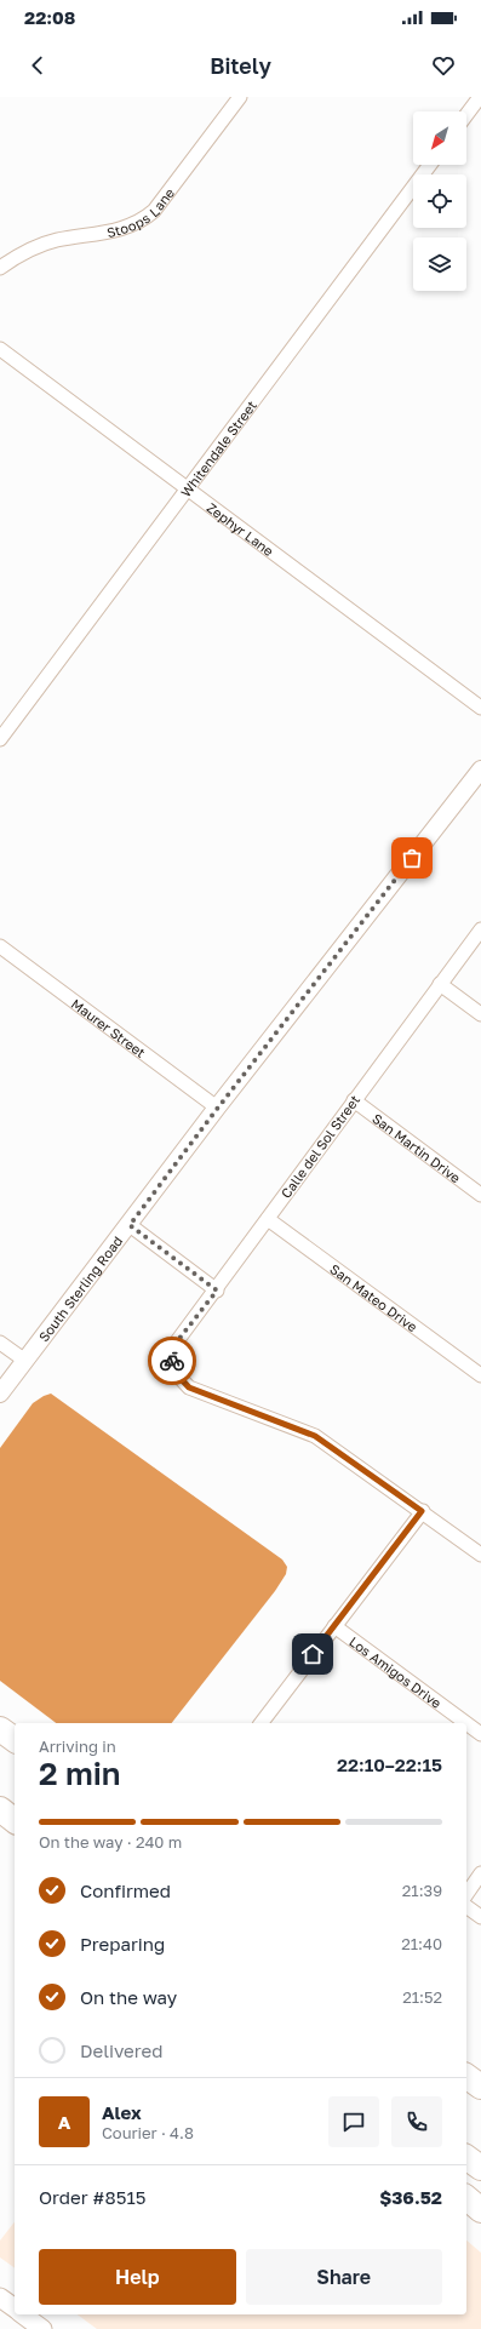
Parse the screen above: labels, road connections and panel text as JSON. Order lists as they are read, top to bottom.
{
  "streets": {
    "street": [
      "Stoops Lane",
      "Whitendale Street",
      "Zephyr Lane",
      "Maurer Street",
      "Calle del Sol Street",
      "San Martin Drive",
      "South Sterling Road",
      "San Mateo Drive",
      "Los Amigos Drive"
    ]
  },
  "crossings": [
    ["Whitendale Street", "Zephyr Lane"],
    ["Maurer Street", "South Sterling Road"],
    ["Calle del Sol Street", "San Martin Drive"],
    ["Calle del Sol Street", "San Mateo Drive"]
  ],
  "north": "bottom left",
  "page": {
    "status": "22:08",
    "header": "Bitely",
    "heading": ["2 min", "Arriving in", "22:10–22:15"],
    "panel": [
      "Alex",
      "Courier · 4.8",
      "Order #8515",
      "$36.52"
    ],
    "bar": "On the way · 240 m",
    "list": [
      ["Confirmed", "21:39"],
      ["Preparing", "21:40"],
      ["On the way", "21:52"],
      "Delivered"
    ],
    "round": "A",
    "buttons": ["Help", "Share"]
  }
}
